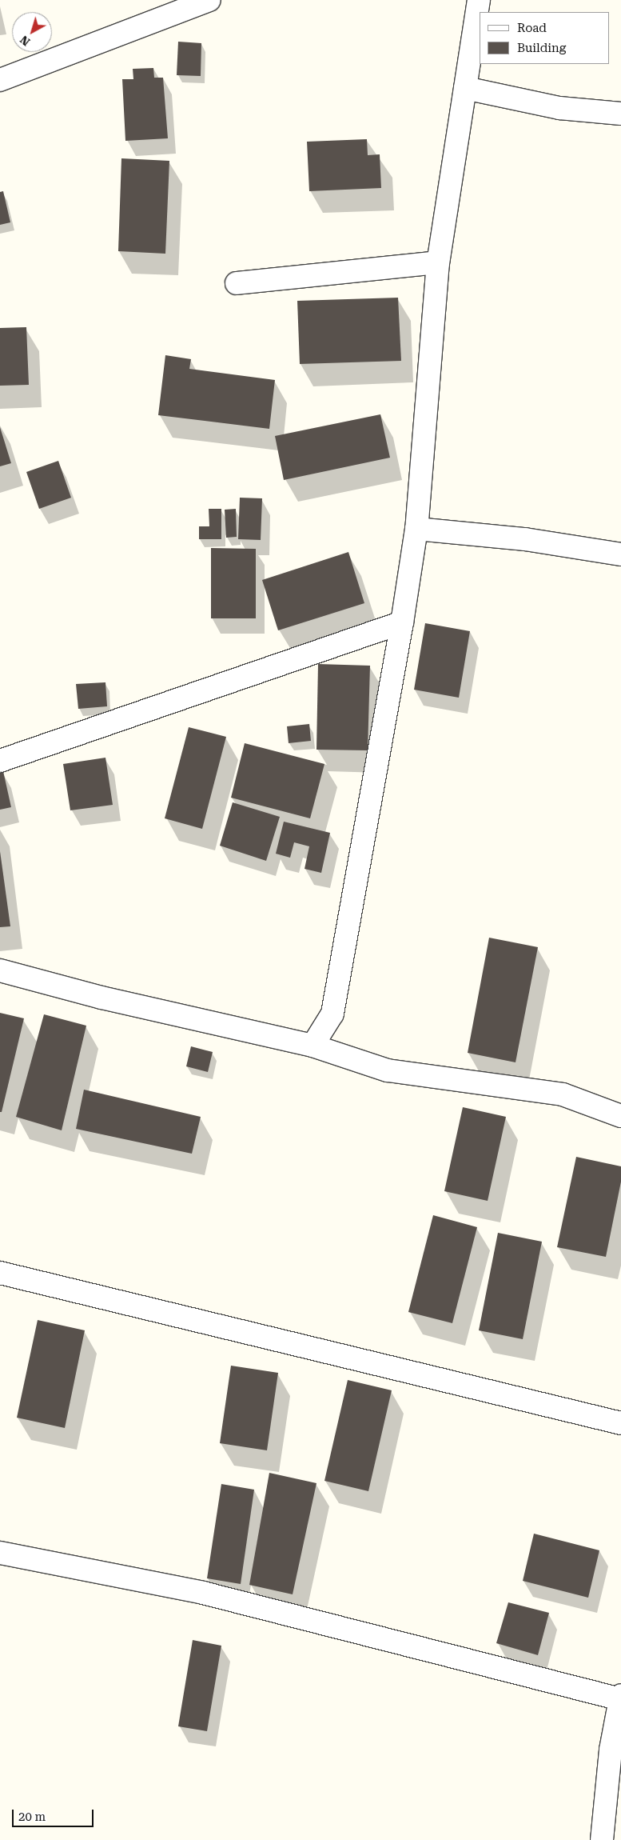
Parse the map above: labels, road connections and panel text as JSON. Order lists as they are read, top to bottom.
{
  "legend": ["Road", "Building"],
  "scale_bar": "20 m",
  "north": "bottom left"
}
